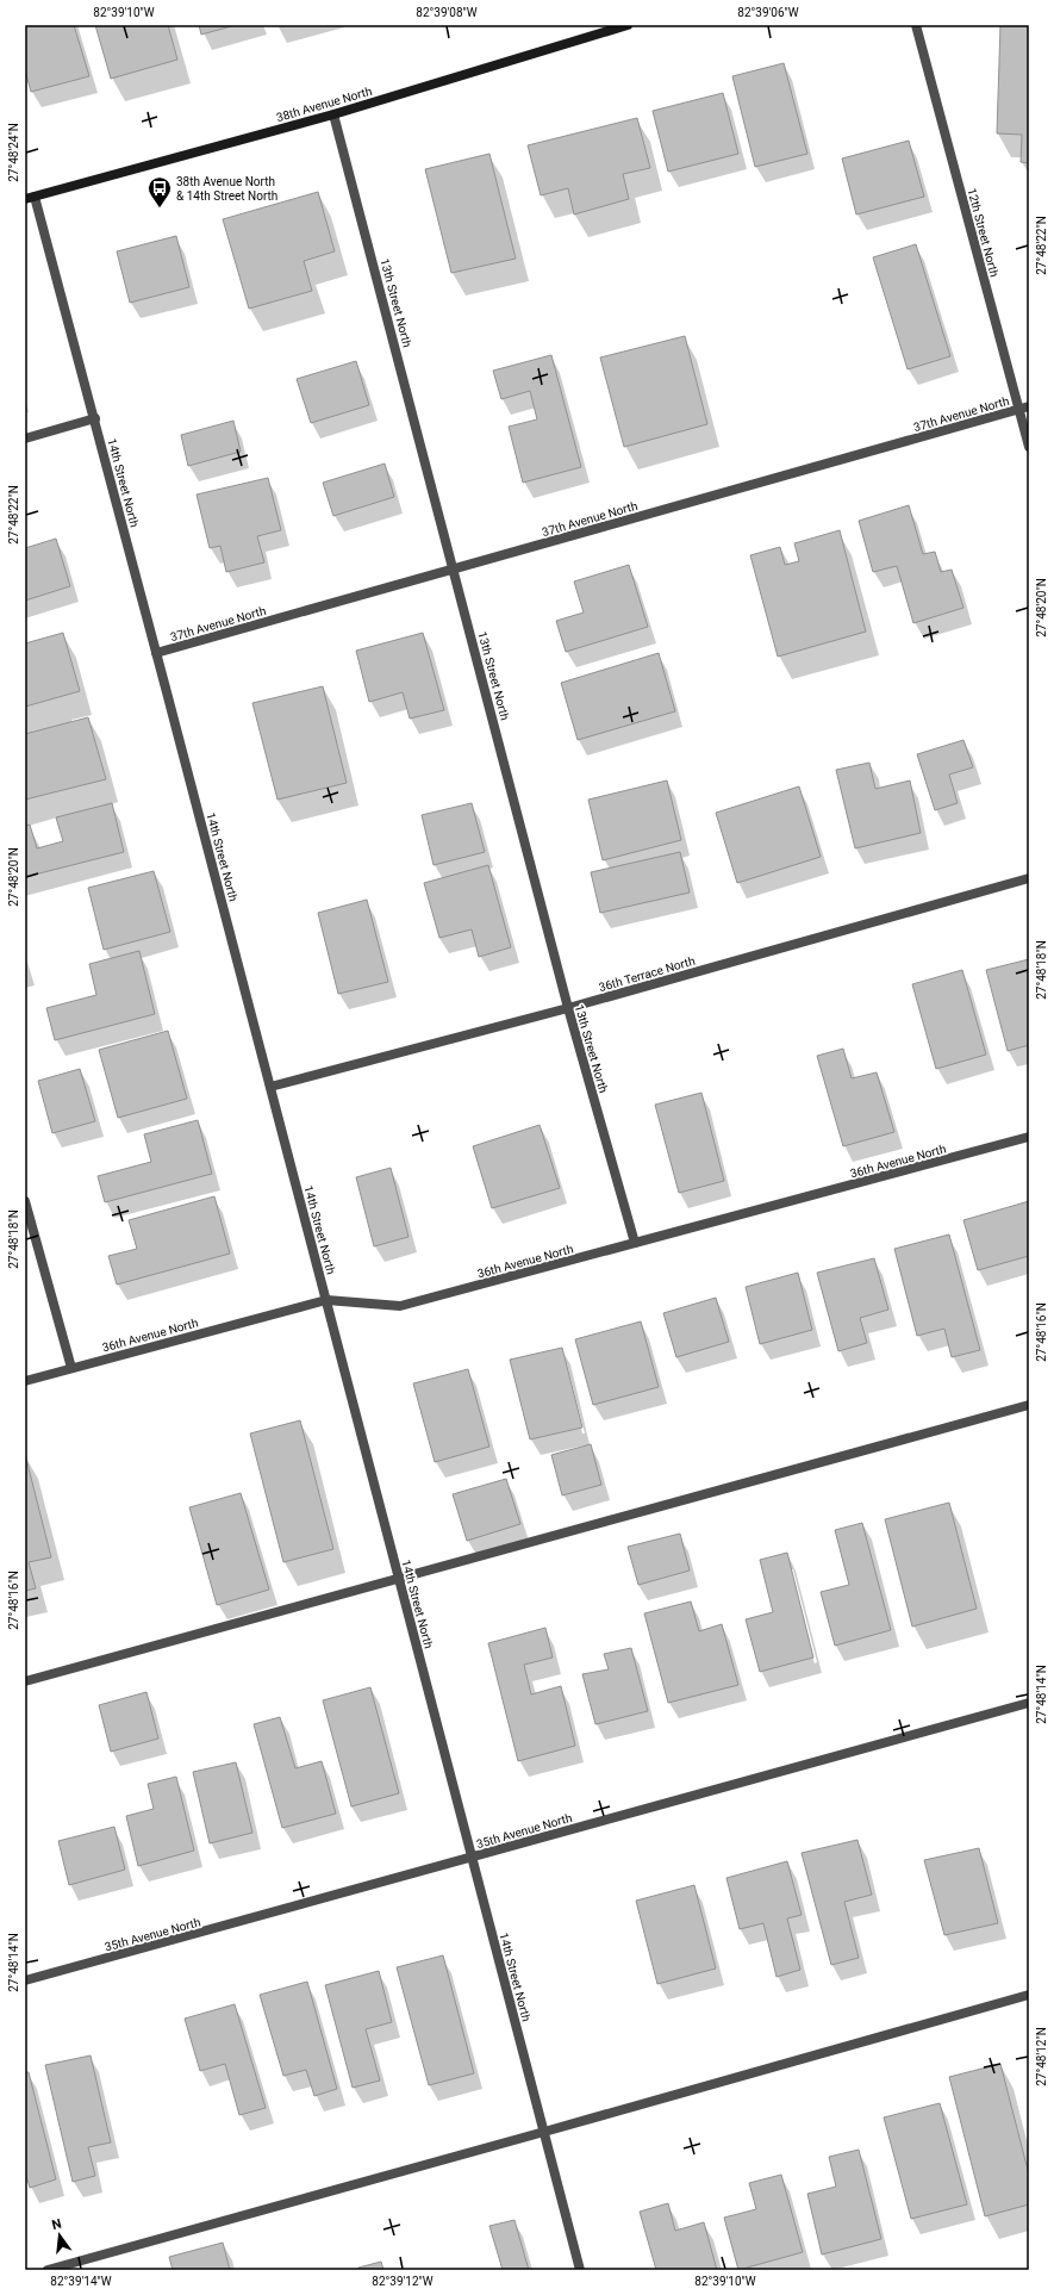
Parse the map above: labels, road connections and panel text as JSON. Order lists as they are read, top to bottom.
{
  "streets": {
    "main road": ["38th Avenue North"],
    "street": [
      "12th Street North",
      "13th Street North",
      "37th Avenue North",
      "14th Street North",
      "36th Terrace North",
      "36th Avenue North",
      "35th Avenue North"
    ]
  },
  "crossings": [
    ["38th Avenue North", "13th Street North"],
    ["38th Avenue North", "14th Street North"],
    ["12th Street North", "37th Avenue North"],
    ["13th Street North", "37th Avenue North"],
    ["13th Street North", "36th Terrace North"],
    ["13th Street North", "36th Avenue North"],
    ["37th Avenue North", "14th Street North"],
    ["14th Street North", "36th Terrace North"],
    ["14th Street North", "36th Avenue North"],
    ["14th Street North", "35th Avenue North"]
  ],
  "places": {
    "bus stop": ["38th Avenue North & 14th Street North"]
  },
  "north": "top",
  "coordinates": [
    "82°39'10\"W",
    "82°39'08\"W",
    "82°39'06\"W",
    "27°48'24\"N",
    "27°48'22\"N",
    "27°48'20\"N",
    "27°48'18\"N",
    "27°48'16\"N",
    "27°48'14\"N",
    "27°48'12\"N",
    "82°39'14\"W",
    "82°39'12\"W"
  ]
}
